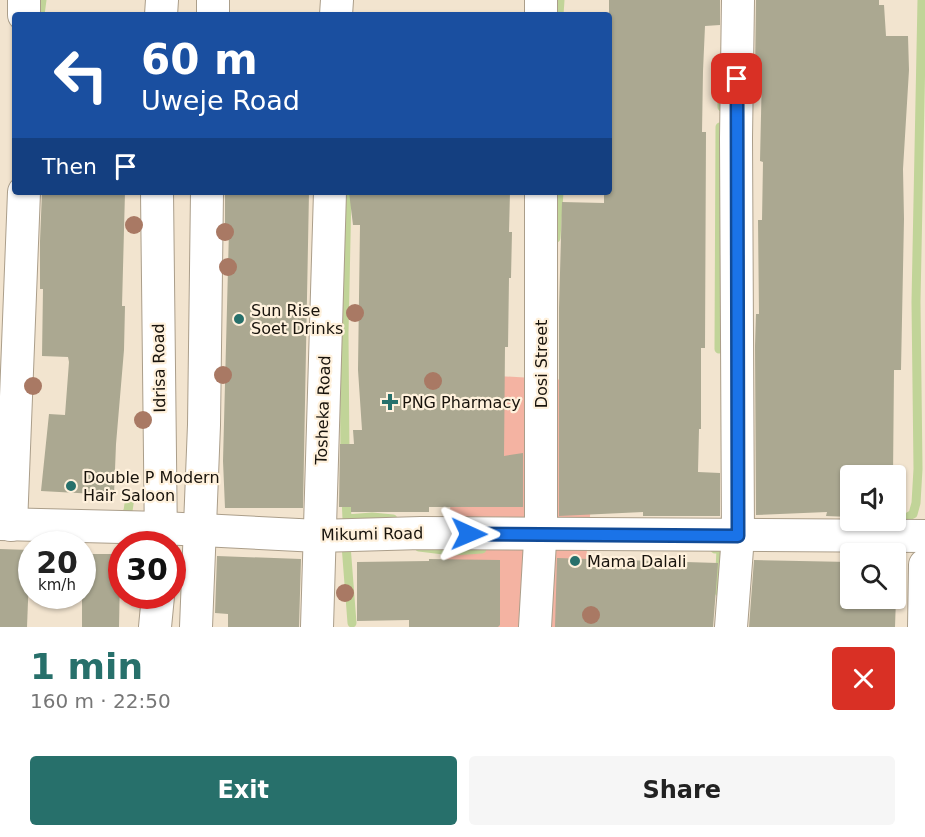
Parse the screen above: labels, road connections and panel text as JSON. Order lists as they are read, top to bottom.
{
  "streets": {
    "street": [
      "Dosi Street",
      "Idrisa Road",
      "Tosheka Road",
      "Mikumi Road"
    ]
  },
  "crossings": [
    ["Dosi Street", "Mikumi Road"],
    ["Tosheka Road", "Mikumi Road"]
  ],
  "places": {
    "other": ["Sun Rise Soet Drinks", "Double P Modern Hair Saloon", "Mama Dalali"],
    "health": ["PNG Pharmacy"]
  },
  "page": {
    "turn": ["60 m", "Uweje Road"],
    "then": "Then",
    "speed": "20 km/h",
    "limit": "30",
    "heading": ["1 min", "160 m · 22:50"],
    "buttons": ["Exit", "Share"]
  }
}
